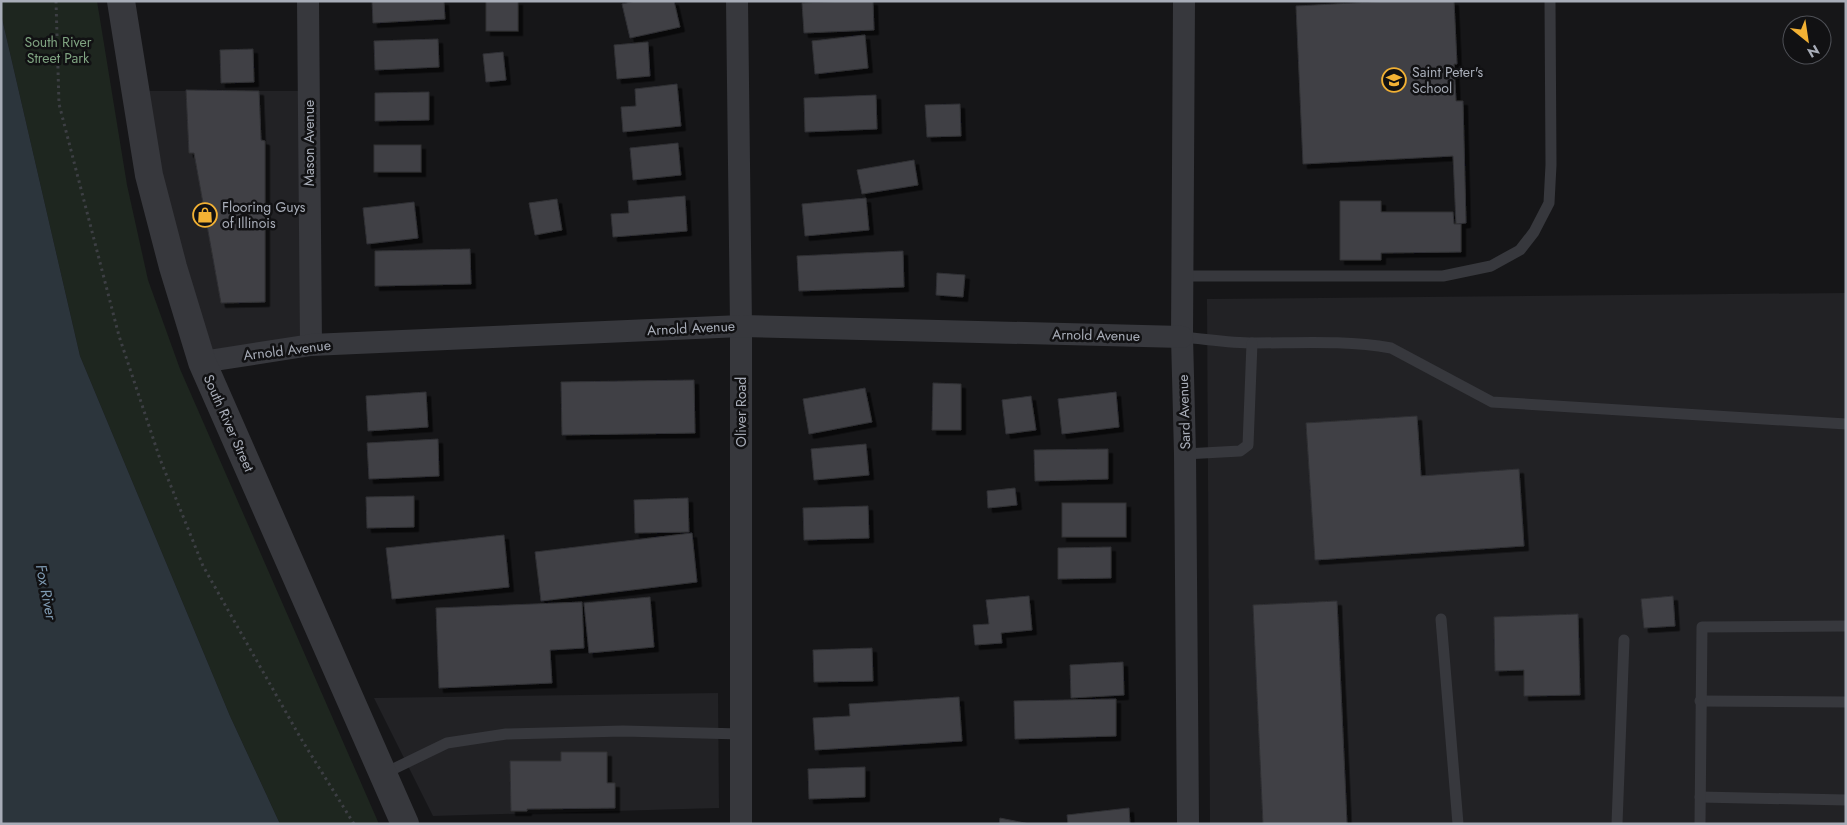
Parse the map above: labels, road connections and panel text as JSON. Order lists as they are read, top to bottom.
{
  "streets": {
    "street": [
      "Mason Avenue",
      "Arnold Avenue",
      "Oliver Road",
      "Sard Avenue",
      "South River Street"
    ]
  },
  "crossings": [
    ["Mason Avenue", "Arnold Avenue"],
    ["Arnold Avenue", "Oliver Road"],
    ["Arnold Avenue", "Sard Avenue"],
    ["Arnold Avenue", "South River Street"]
  ],
  "water": ["Fox River"],
  "parks": ["South River Street Park"],
  "places": {
    "school or university": ["Saint Peter's School"],
    "shop": ["Flooring Guys of Illinois"]
  },
  "north": "bottom right"
}
